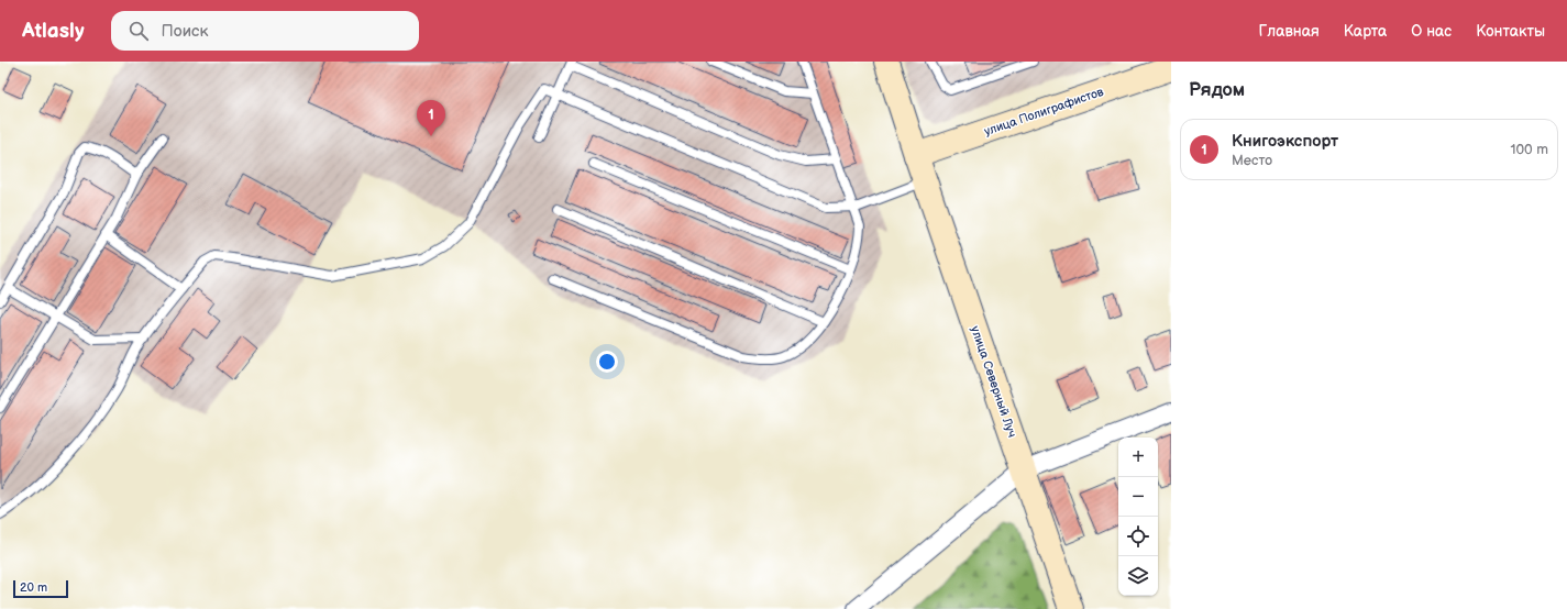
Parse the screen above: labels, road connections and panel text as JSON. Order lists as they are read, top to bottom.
{
  "streets": {
    "street": ["улица Полиграфистов", "улица Северный Луч"]
  },
  "crossings": [
    ["улица Полиграфистов", "улица Северный Луч"]
  ],
  "scale_bar": "20 m",
  "page": {
    "header": "Atlasly",
    "search": "Поиск",
    "nav": [
      "Главная",
      "Карта",
      "О нас",
      "Контакты"
    ],
    "heading": "Рядом",
    "pins": "1",
    "list": [
      {
        "mark": "1",
        "name": "Книгоэкспорт",
        "note": "Место",
        "value": "100 m"
      }
    ],
    "map_buttons": ["+", "−"],
    "scale": "20 m"
  }
}
